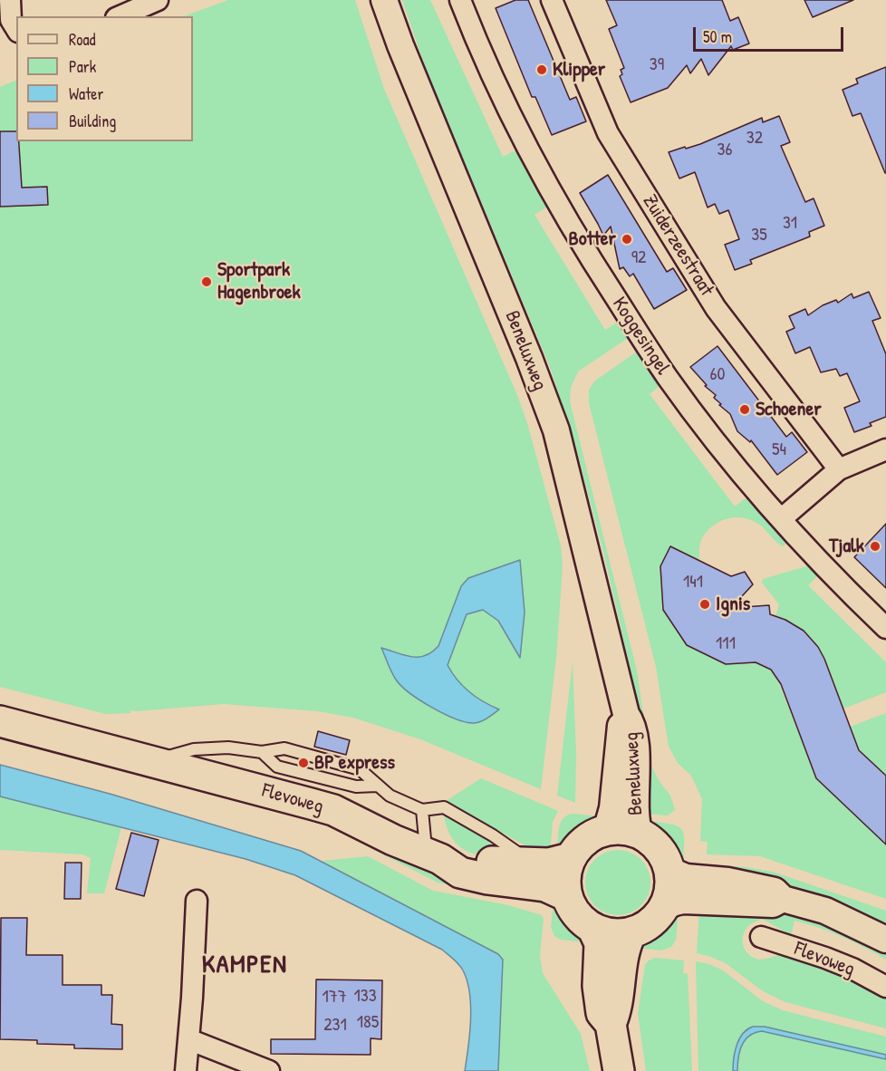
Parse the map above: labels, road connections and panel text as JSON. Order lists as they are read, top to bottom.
{
  "streets": {
    "main road": ["Flevoweg"],
    "street": ["Zuiderzeestraat", "Koggesingel", "Beneluxweg"]
  },
  "crossings": [
    ["Beneluxweg", "Flevoweg"]
  ],
  "districts": ["KAMPEN"],
  "places": [
    "Klipper",
    "Botter",
    "Sportpark Hagenbroek",
    "Schoener",
    "Tjalk",
    "Ignis",
    "BP express"
  ],
  "house_numbers": [
    "39",
    "32",
    "36",
    "31",
    "35",
    "92",
    "60",
    "54",
    "141",
    "111",
    "133",
    "177",
    "185",
    "231"
  ],
  "legend": [
    "Road",
    "Park",
    "Water",
    "Building"
  ],
  "scale_bar": "50 m"
}
